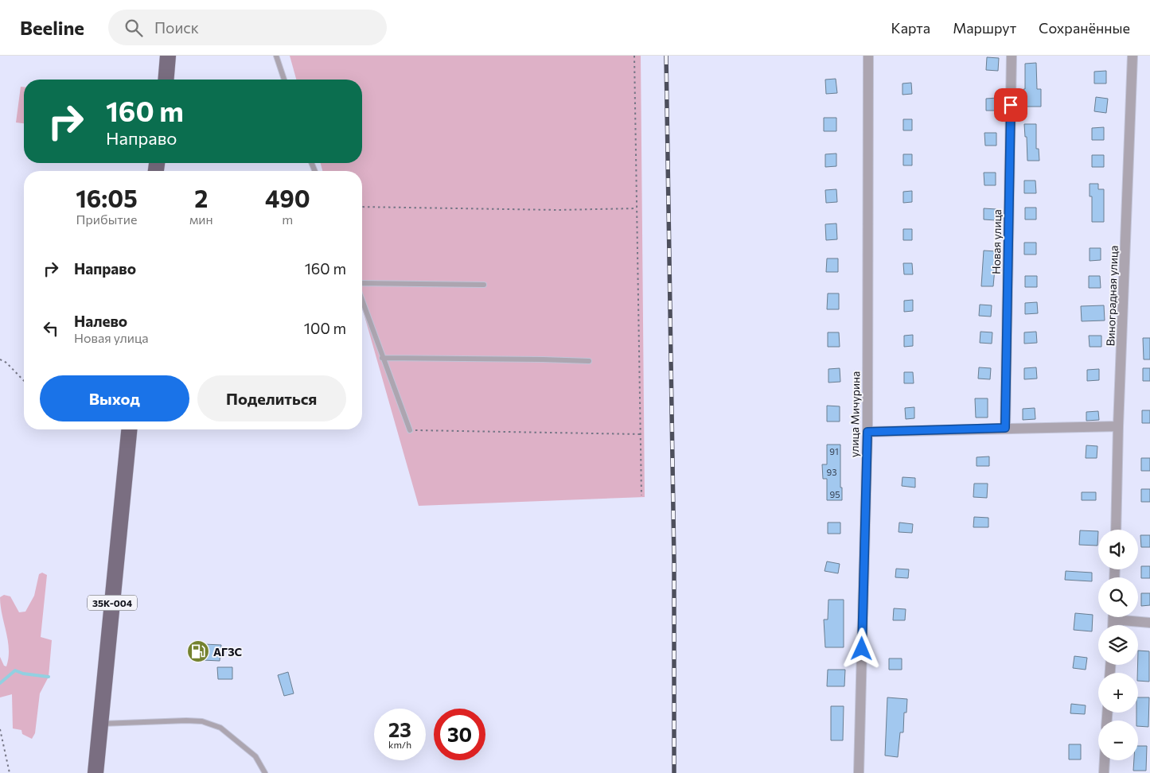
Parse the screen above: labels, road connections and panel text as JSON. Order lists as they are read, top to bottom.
{
  "streets": {
    "main road": ["35К-004"],
    "street": ["Новая улица", "Виноградная улица", "улица Мичурина"]
  },
  "places": {
    "fuel station": ["АГЗС"]
  },
  "house_numbers": ["91", "93", "95"],
  "page": {
    "header": "Beeline",
    "search": "Поиск",
    "nav": ["Карта", "Маршрут", "Сохранённые"],
    "turn": ["160 m", "Направо"],
    "eta": [
      "16:05",
      "Прибытие",
      "2",
      "мин",
      "490",
      "m"
    ],
    "list": [
      {
        "name": "Направо",
        "value": "160 m"
      },
      {
        "name": "Налево",
        "note": "Новая улица",
        "value": "100 m"
      }
    ],
    "buttons": ["Выход", "Поделиться"],
    "map_buttons": ["+", "−"],
    "speed": "23 km/h",
    "limit": "30"
  }
}
